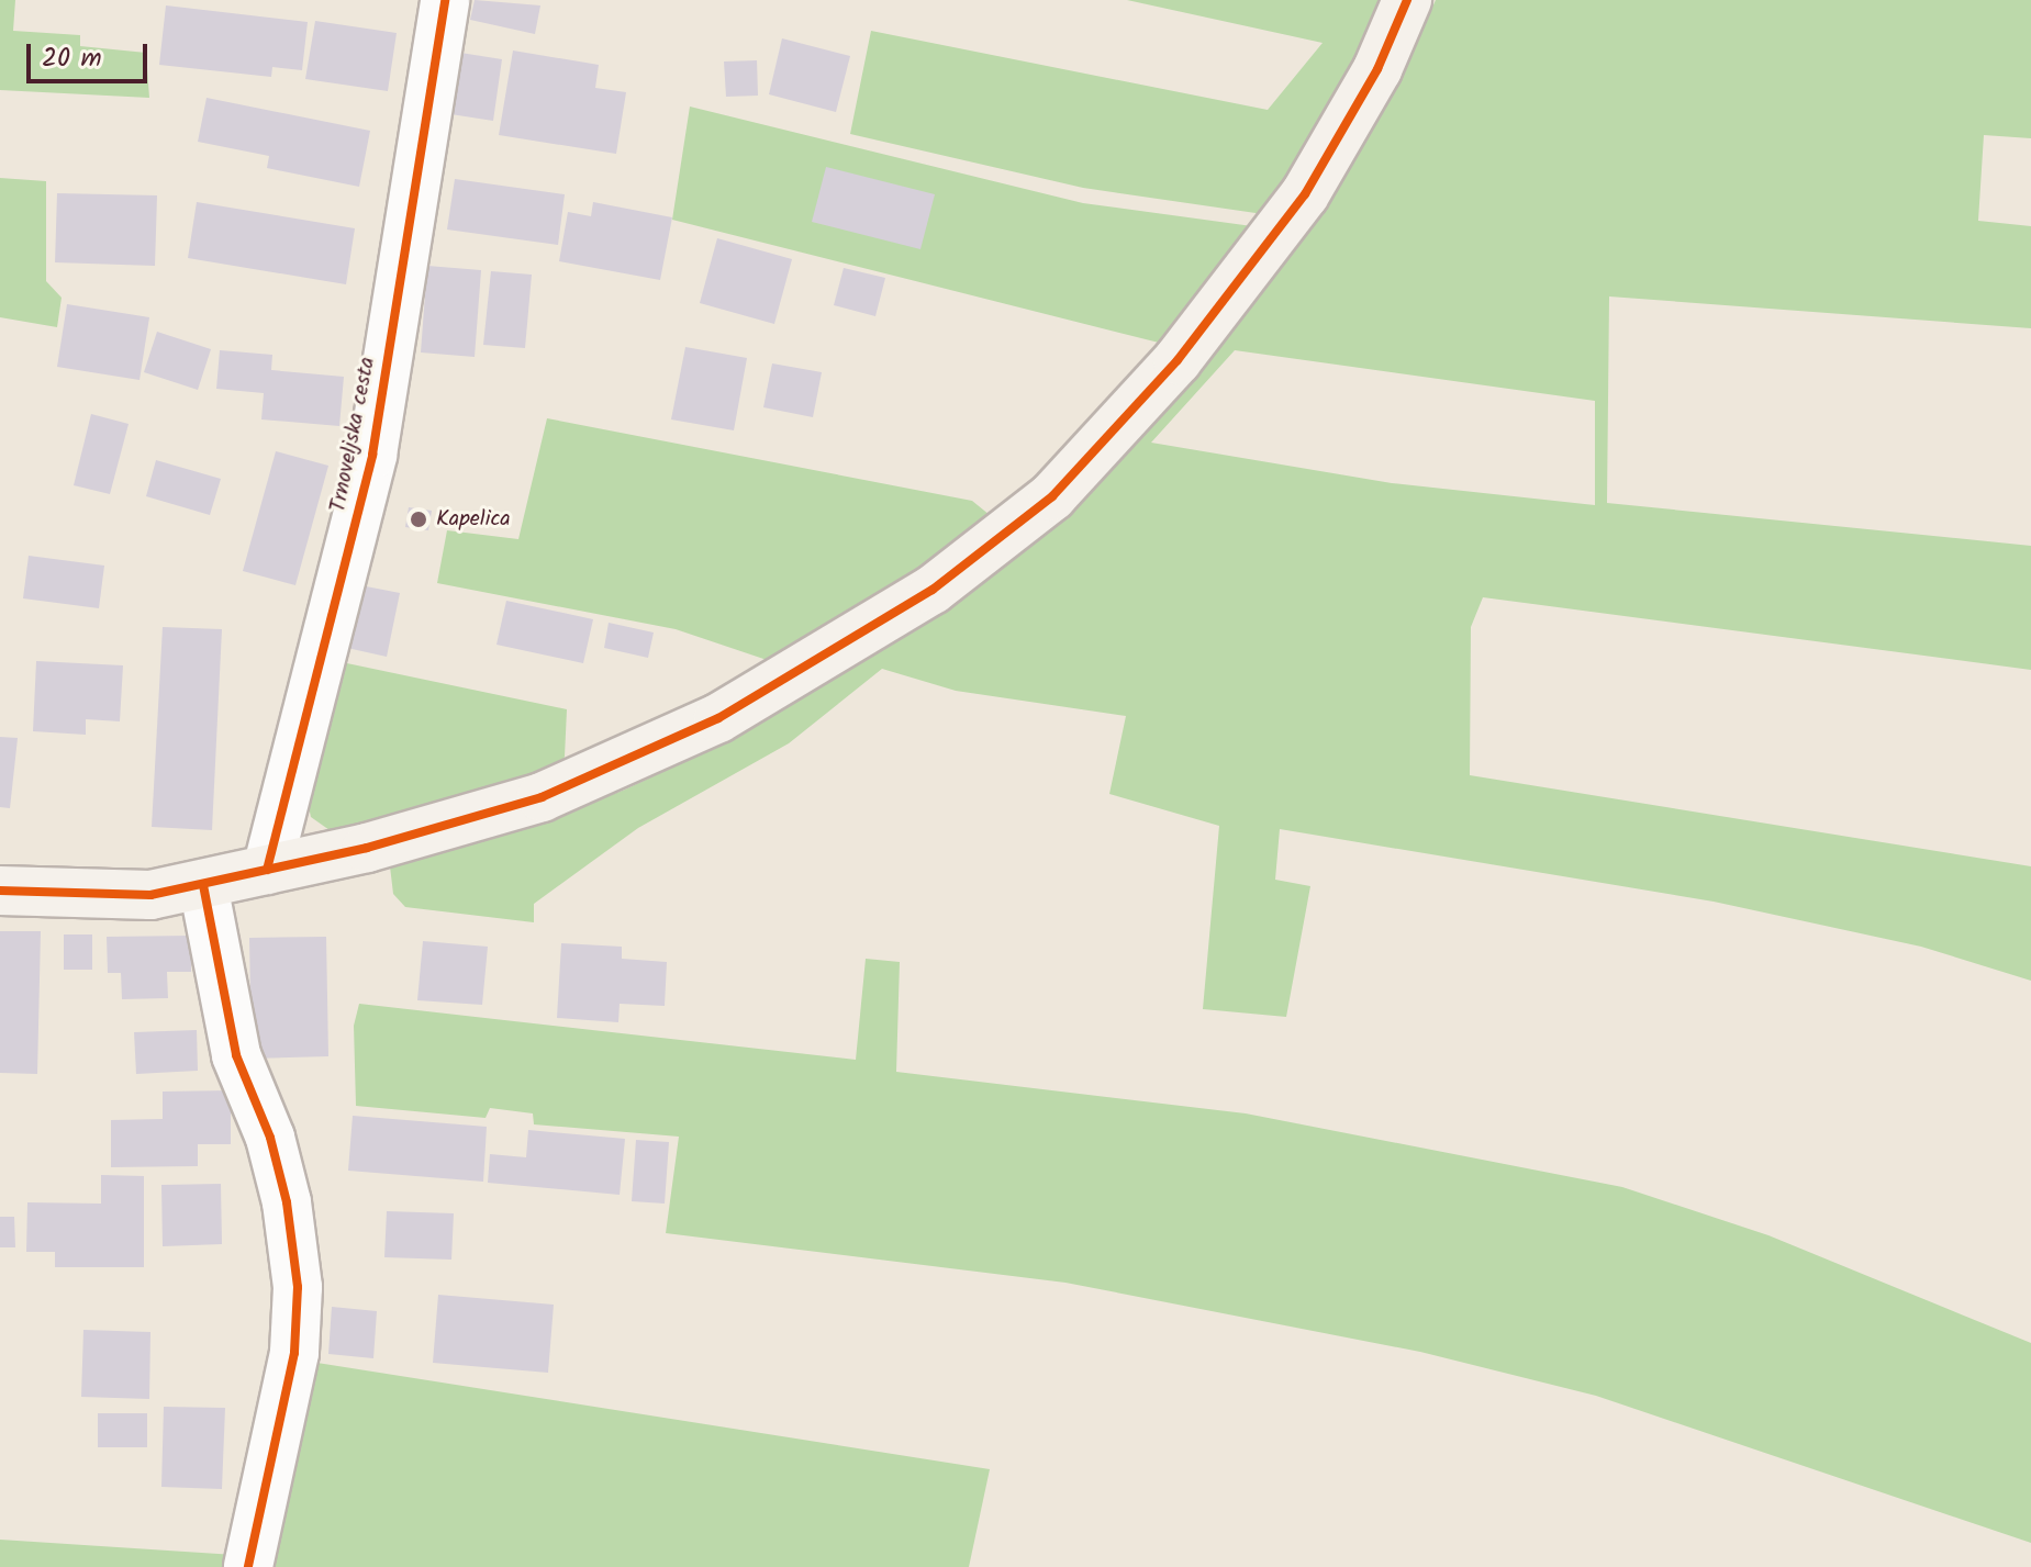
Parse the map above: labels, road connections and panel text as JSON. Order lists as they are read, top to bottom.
{
  "streets": {
    "street": ["Trnoveljska cesta"]
  },
  "places": ["Kapelica"],
  "scale_bar": "20 m"
}
